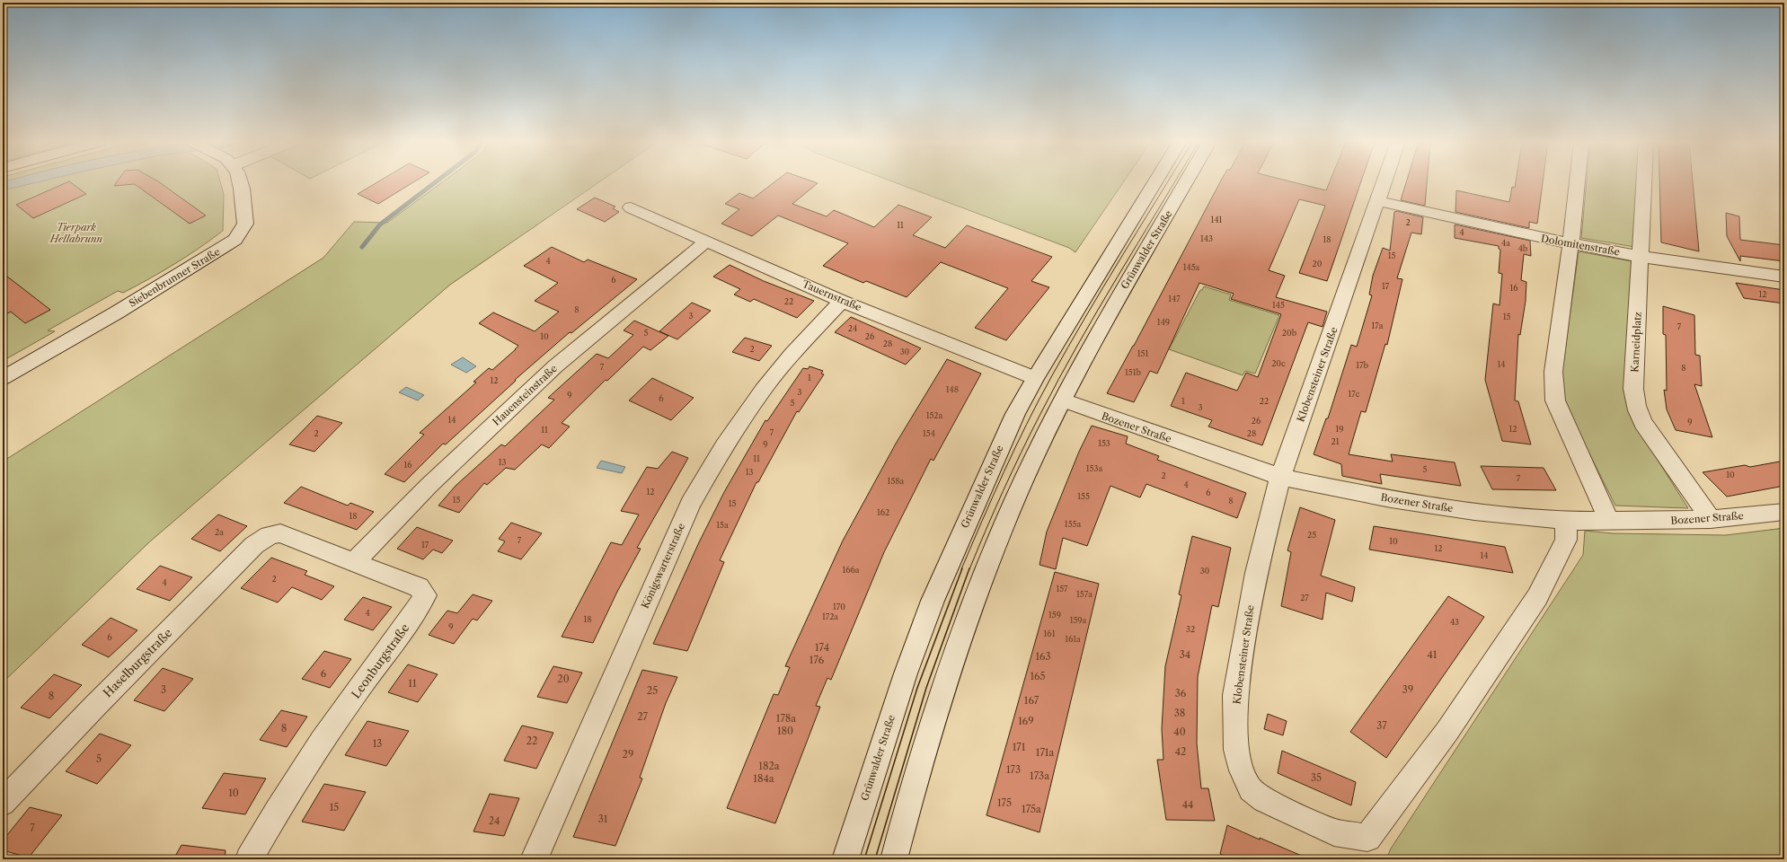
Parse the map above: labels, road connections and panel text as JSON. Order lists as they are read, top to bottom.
{
  "streets": {
    "street": [
      "Dolomitenstraße",
      "Grünwalder Straße",
      "Siebenbrunner Straße",
      "Tauernstraße",
      "Karneidplatz",
      "Klobensteiner Straße",
      "Hauensteinstraße",
      "Bozener Straße",
      "Königswarterstraße",
      "Leonburgstraße",
      "Haselburgstraße"
    ]
  },
  "crossings": [
    ["Dolomitenstraße", "Karneidplatz"],
    ["Dolomitenstraße", "Klobensteiner Straße"],
    ["Grünwalder Straße", "Tauernstraße"],
    ["Grünwalder Straße", "Bozener Straße"],
    ["Tauernstraße", "Hauensteinstraße"],
    ["Tauernstraße", "Königswarterstraße"],
    ["Karneidplatz", "Bozener Straße"],
    ["Klobensteiner Straße", "Bozener Straße"],
    ["Hauensteinstraße", "Leonburgstraße"],
    ["Leonburgstraße", "Haselburgstraße"]
  ],
  "parks": ["Tierpark Hellabrunn"],
  "house_numbers": [
    "141",
    "2",
    "11",
    "4",
    "143",
    "18",
    "4a",
    "4b",
    "15",
    "4",
    "20",
    "145a",
    "6",
    "17",
    "16",
    "12",
    "147",
    "22",
    "145",
    "8",
    "3",
    "15",
    "149",
    "17a",
    "7",
    "24",
    "5",
    "20b",
    "10",
    "26",
    "28",
    "2",
    "30",
    "151",
    "20c",
    "14",
    "17b",
    "7",
    "8",
    "151b",
    "1",
    "12",
    "148",
    "3",
    "17c",
    "9",
    "6",
    "1",
    "22",
    "5",
    "3",
    "152a",
    "14",
    "26",
    "9",
    "19",
    "12",
    "11",
    "7",
    "2",
    "154",
    "28",
    "21",
    "153",
    "9",
    "11",
    "13",
    "16",
    "153a",
    "5",
    "13",
    "10",
    "2",
    "7",
    "158a",
    "4",
    "12",
    "6",
    "155",
    "15",
    "8",
    "15",
    "162",
    "18",
    "155a",
    "15a",
    "2a",
    "25",
    "7",
    "10",
    "17",
    "12",
    "14",
    "166a",
    "30",
    "2",
    "4",
    "157",
    "157a",
    "27",
    "170",
    "4",
    "159",
    "172a",
    "18",
    "159a",
    "43",
    "9",
    "32",
    "161",
    "6",
    "161a",
    "174",
    "34",
    "41",
    "163",
    "176",
    "6",
    "165",
    "20",
    "11",
    "3",
    "39",
    "25",
    "36",
    "8",
    "167",
    "38",
    "27",
    "178a",
    "169",
    "37",
    "8",
    "180",
    "40",
    "22",
    "13",
    "171",
    "42",
    "171a",
    "29",
    "5",
    "182a",
    "173",
    "173a",
    "35",
    "184a",
    "10",
    "175",
    "44",
    "15",
    "175a",
    "31",
    "24",
    "7"
  ]
}
